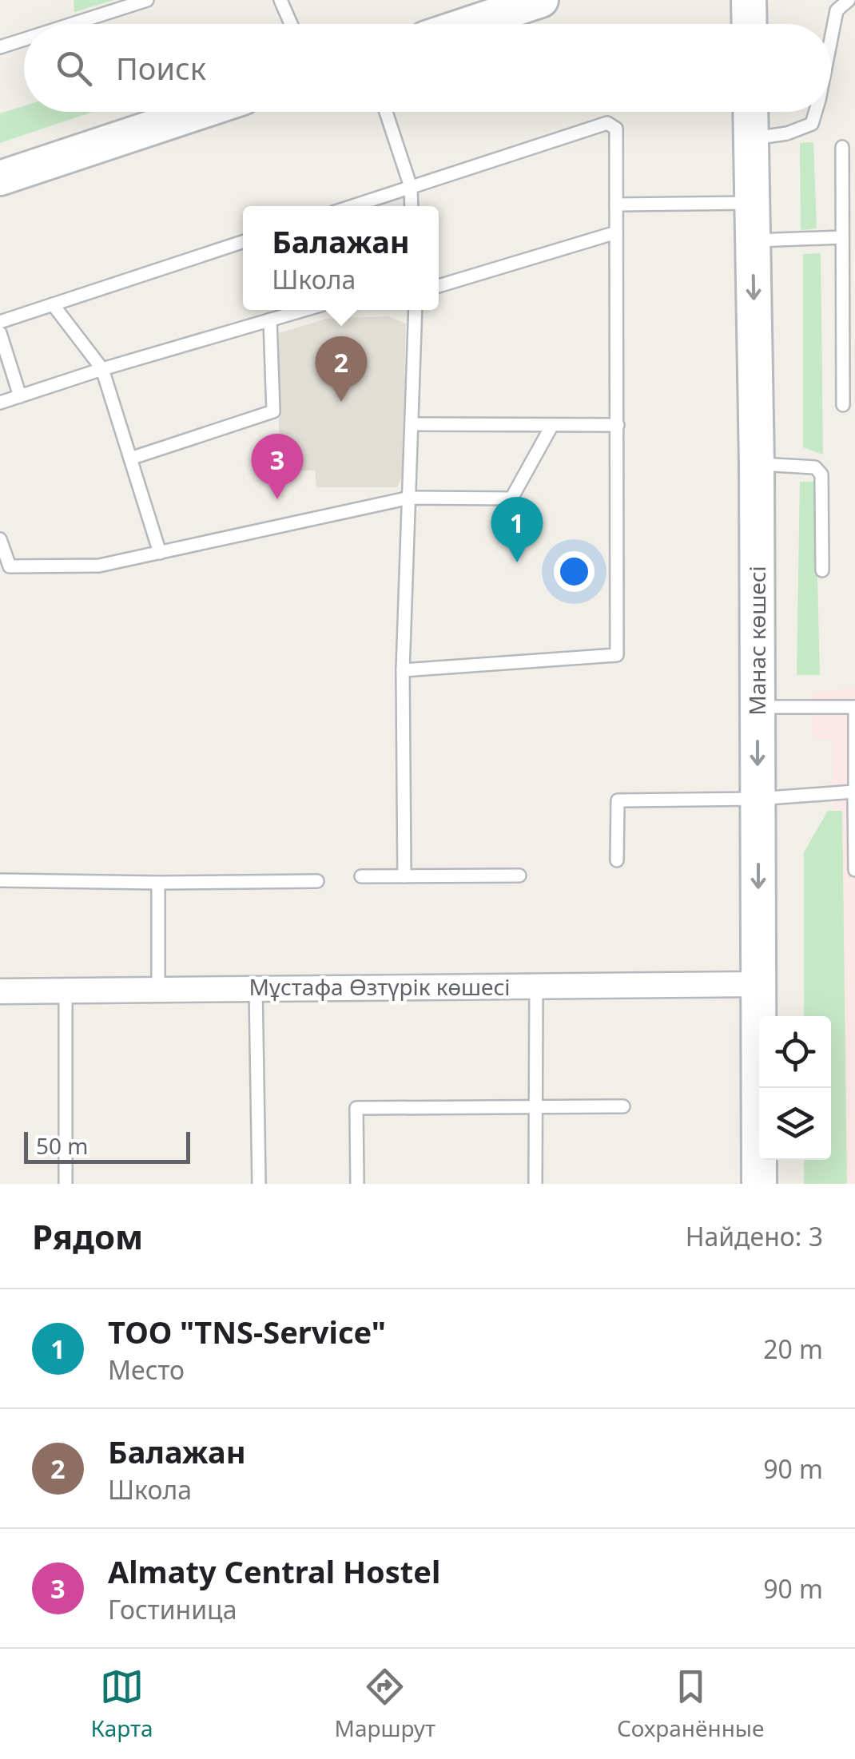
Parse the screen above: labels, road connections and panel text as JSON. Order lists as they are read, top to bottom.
{
  "streets": {
    "street": ["Манас көшесі", "Мұстафа Өзтүрік көшесі"]
  },
  "crossings": [
    ["Манас көшесі", "Мұстафа Өзтүрік көшесі"]
  ],
  "one_way": ["Манас көшесі"],
  "scale_bar": "50 m",
  "page": {
    "search": "Поиск",
    "popup": ["Балажан", "Школа"],
    "pins": ["2", "3", "1"],
    "scale": "50 m",
    "heading": ["Рядом", "Найдено: 3"],
    "list": [
      {
        "mark": "1",
        "name": "ТОО \"TNS-Service\"",
        "note": "Место",
        "value": "20 m"
      },
      {
        "mark": "2",
        "name": "Балажан",
        "note": "Школа",
        "value": "90 m"
      },
      {
        "mark": "3",
        "name": "Almaty Central Hostel",
        "note": "Гостиница",
        "value": "90 m"
      }
    ],
    "nav": ["Карта", "Маршрут", "Сохранённые"]
  }
}
